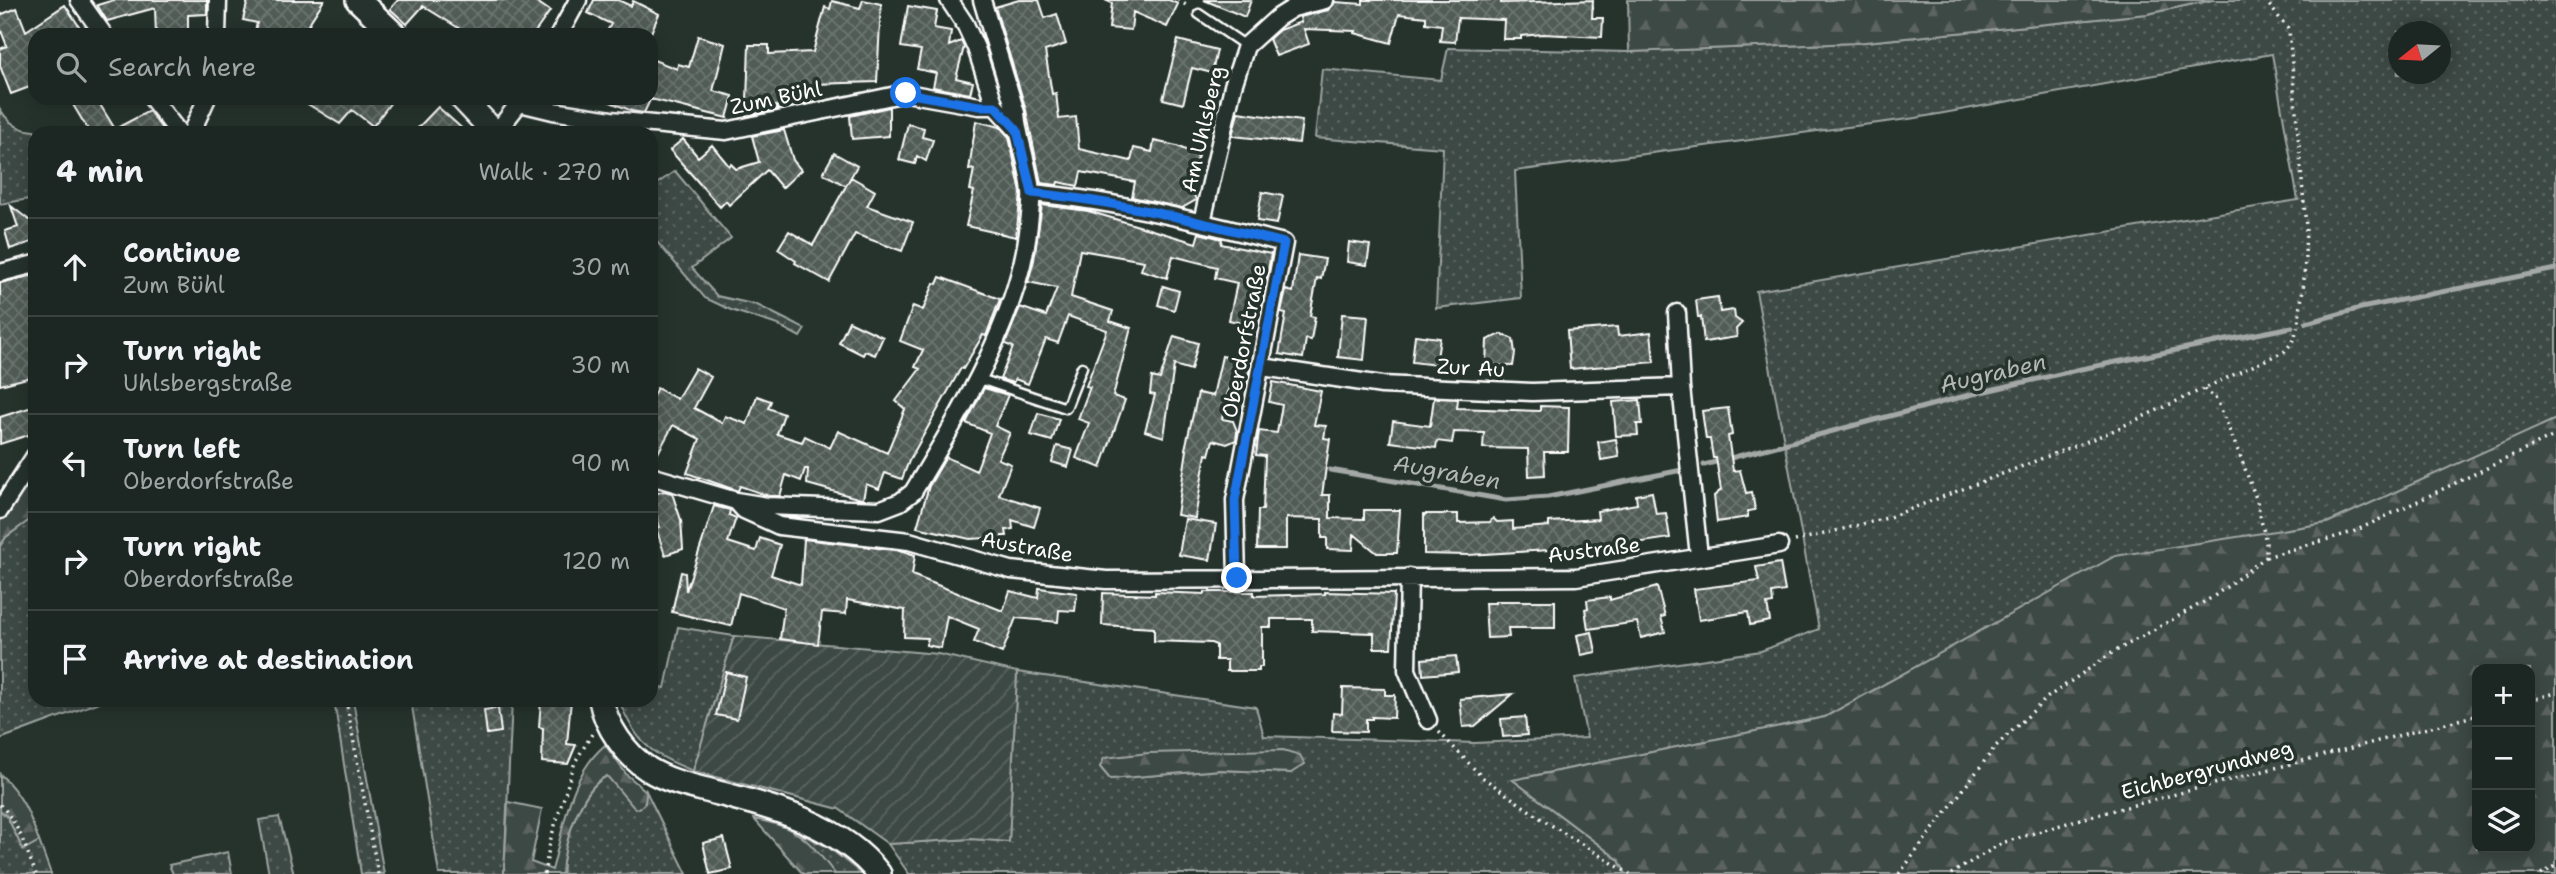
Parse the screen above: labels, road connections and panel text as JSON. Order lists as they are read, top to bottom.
{
  "streets": {
    "street": [
      "Zum Bühl",
      "Am Uhlsberg",
      "Oberdorfstraße",
      "Zur Au",
      "Austraße"
    ],
    "path": ["Eichbergrundweg"]
  },
  "crossings": [
    ["Am Uhlsberg", "Oberdorfstraße"],
    ["Oberdorfstraße", "Zur Au"],
    ["Oberdorfstraße", "Austraße"]
  ],
  "water": ["Augraben"],
  "north": "left",
  "page": {
    "search": "Search here",
    "heading": ["4 min", "Walk · 270 m"],
    "list": [
      ["Continue", "Zum Bühl", "30 m"],
      ["Turn right", "Uhlsbergstraße", "30 m"],
      ["Turn left", "Oberdorfstraße", "90 m"],
      ["Turn right", "Oberdorfstraße", "120 m"],
      "Arrive at destination"
    ],
    "map_buttons": ["+", "−"]
  }
}
